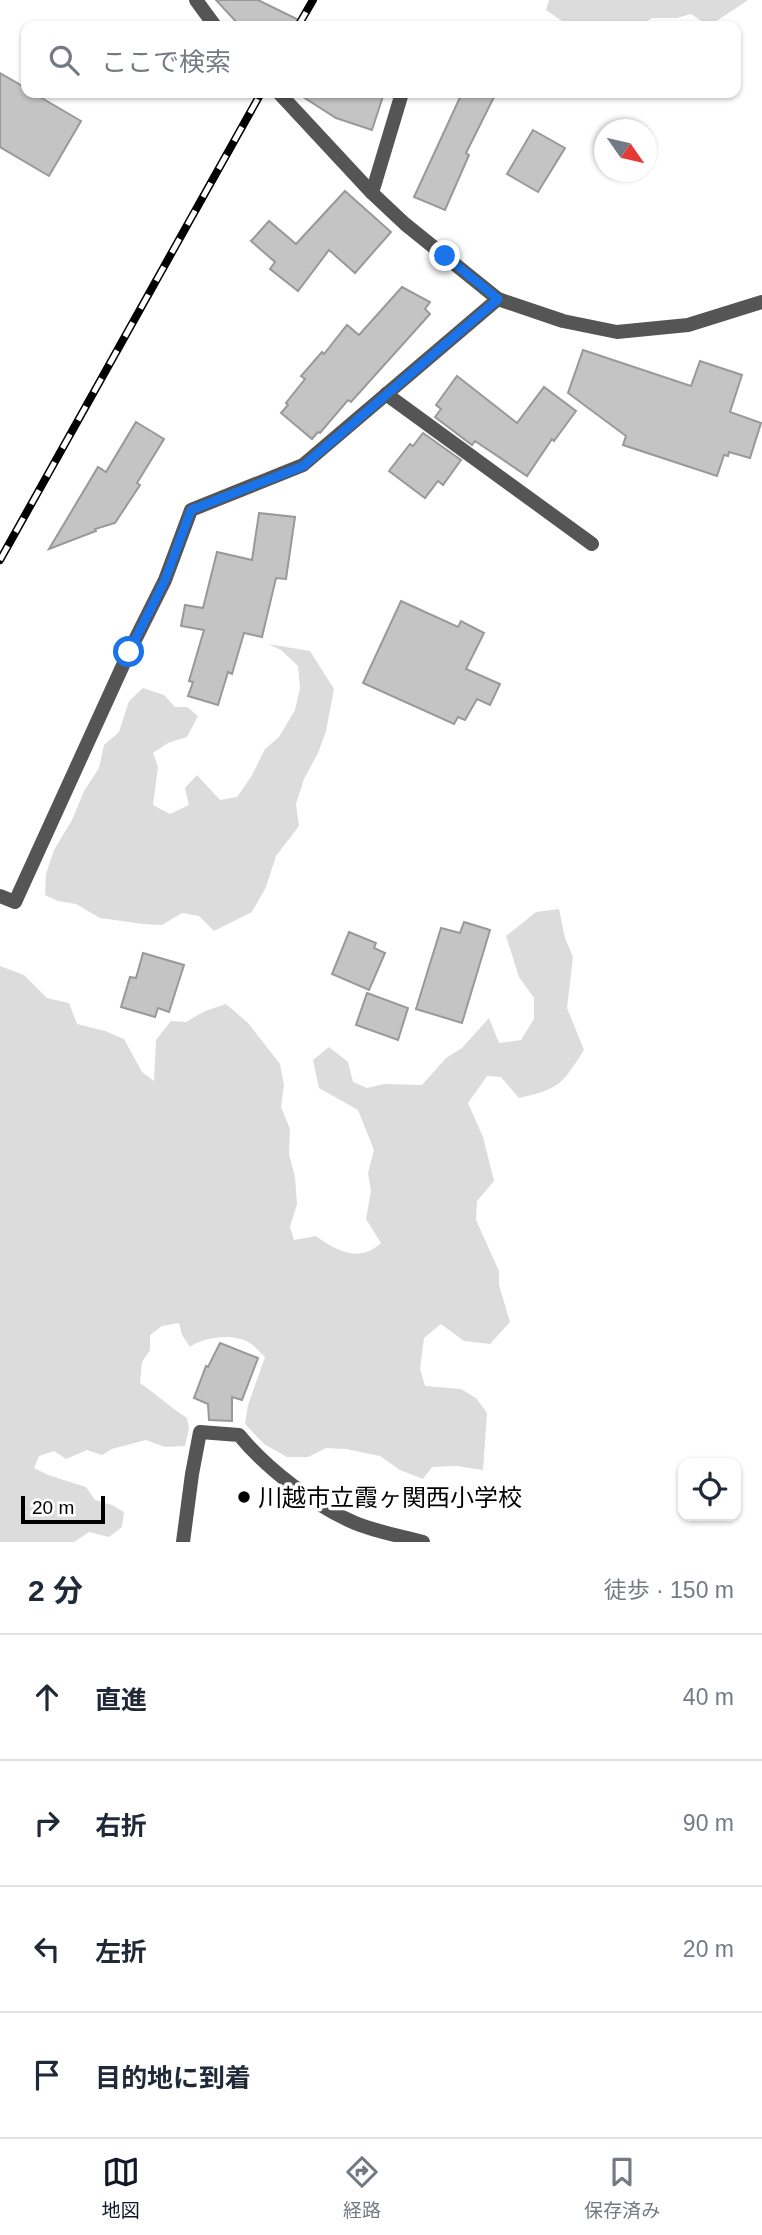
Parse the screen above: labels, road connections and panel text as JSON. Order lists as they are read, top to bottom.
{
  "places": ["川越市立霞ヶ関西小学校"],
  "scale_bar": "20 m",
  "north": "bottom right",
  "page": {
    "search": "ここで検索",
    "scale": "20 m",
    "heading": ["2 分", "徒歩 · 150 m"],
    "list": [
      ["直進", "40 m"],
      ["右折", "90 m"],
      ["左折", "20 m"],
      "目的地に到着"
    ],
    "nav": ["地図", "経路", "保存済み"]
  }
}
